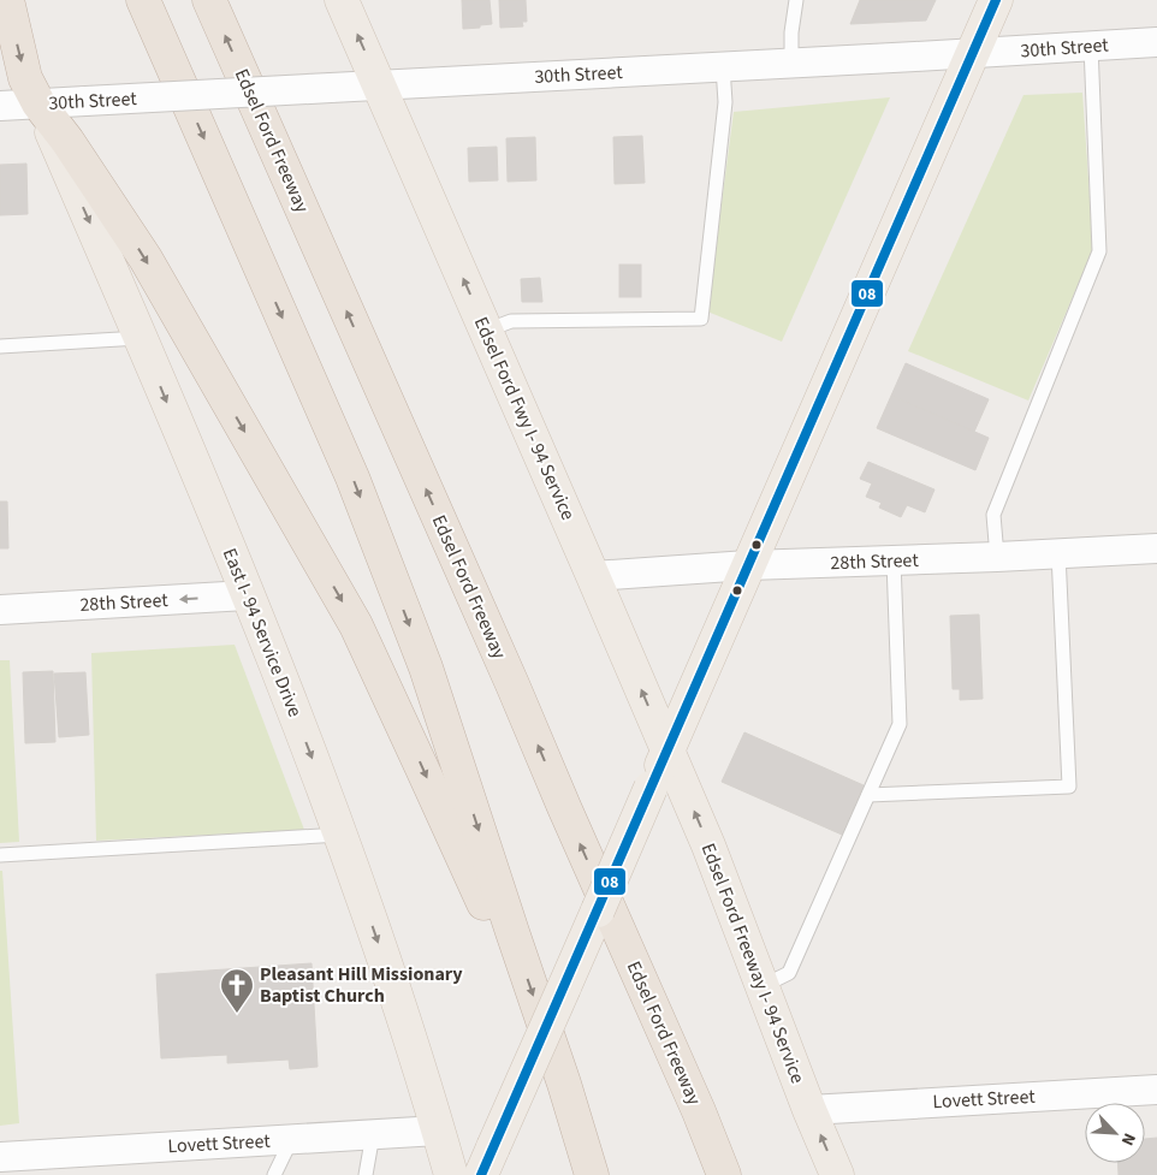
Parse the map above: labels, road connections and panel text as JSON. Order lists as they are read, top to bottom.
{
  "streets": {
    "highway": ["Edsel Ford Freeway"],
    "main road": ["Edsel Ford Fwy I- 94 Service", "East I- 94 Service Drive", "Edsel Ford Freeway I- 94 Service"],
    "street": ["30th Street", "28th Street", "Lovett Street"]
  },
  "crossings": [
    ["30th Street", "Edsel Ford Fwy I- 94 Service"],
    ["30th Street", "East I- 94 Service Drive"],
    ["Edsel Ford Fwy I- 94 Service", "28th Street"],
    ["Edsel Ford Fwy I- 94 Service", "Edsel Ford Freeway I- 94 Service"],
    ["28th Street", "East I- 94 Service Drive"],
    ["East I- 94 Service Drive", "Lovett Street"],
    ["Edsel Ford Freeway I- 94 Service", "Lovett Street"]
  ],
  "one_way": ["Edsel Ford Fwy I- 94 Service", "East I- 94 Service Drive", "Edsel Ford Freeway I- 94 Service"],
  "places": {
    "church": ["Pleasant Hill Missionary Baptist Church"]
  },
  "lines": ["transit line 08"],
  "north": "bottom right"
}
